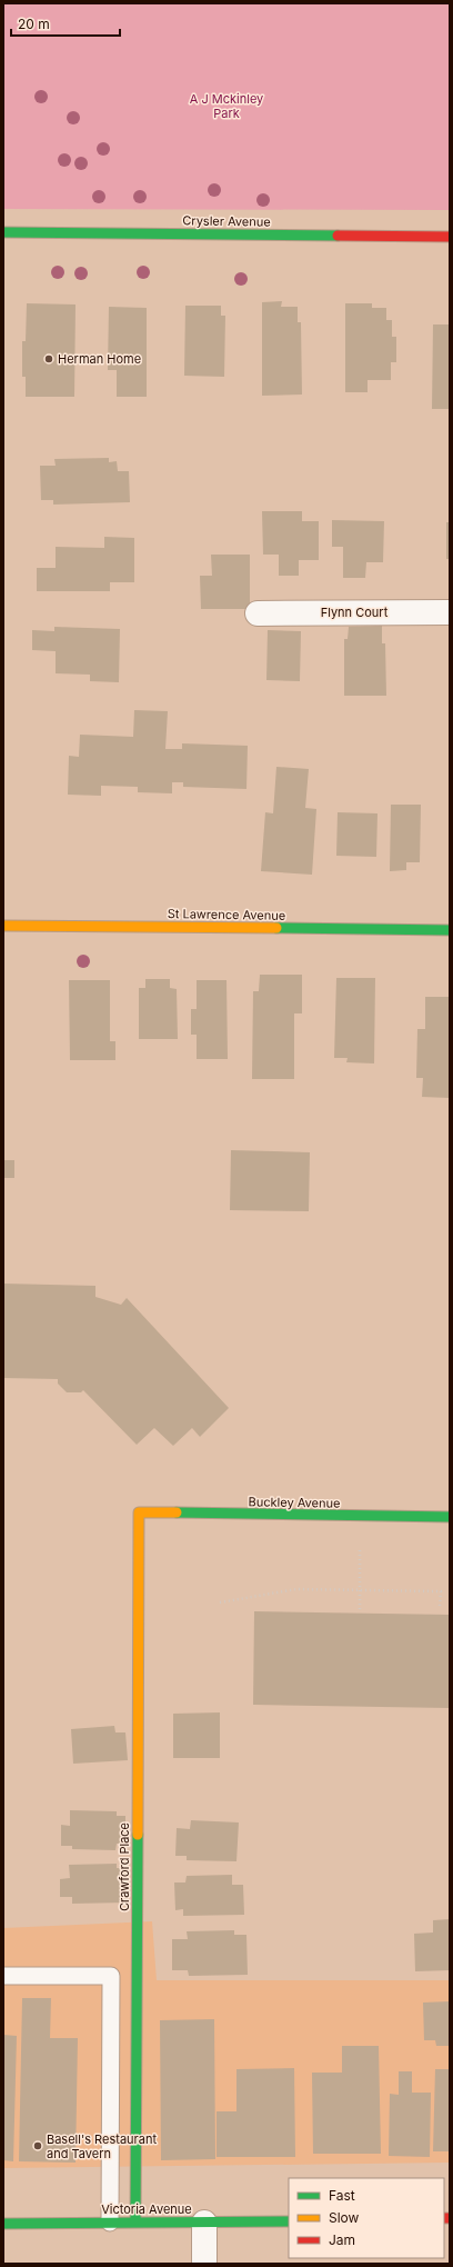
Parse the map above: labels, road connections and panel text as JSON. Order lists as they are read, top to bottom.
{
  "streets": {
    "street": [
      "Crysler Avenue",
      "Flynn Court",
      "St Lawrence Avenue",
      "Buckley Avenue",
      "Crawford Place",
      "Victoria Avenue"
    ]
  },
  "crossings": [
    ["Buckley Avenue", "Crawford Place"],
    ["Crawford Place", "Victoria Avenue"]
  ],
  "parks": ["A J Mckinley Park"],
  "places": ["Herman Home", "Basell's Restaurant and Tavern"],
  "legend": ["Fast", "Slow", "Jam"],
  "scale_bar": "20 m"
}
